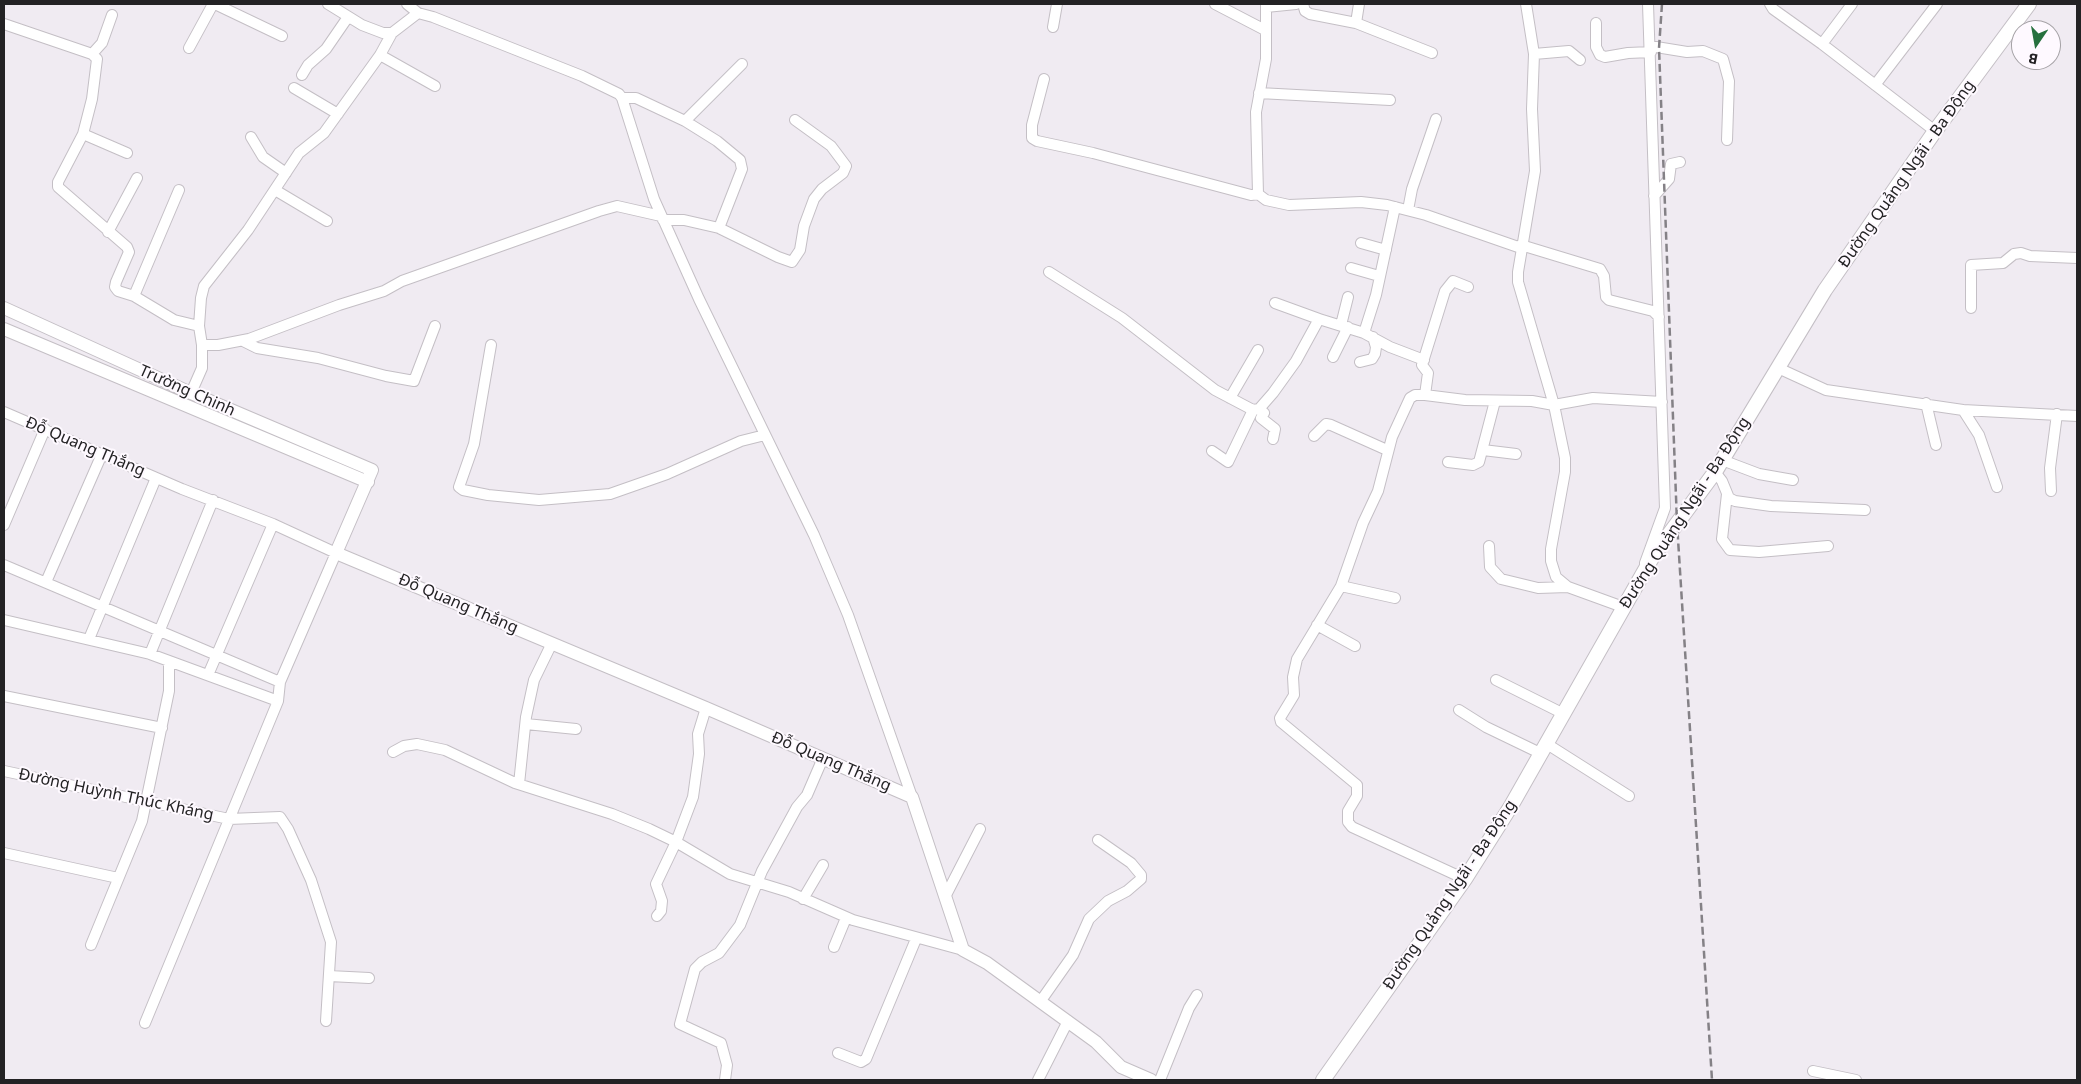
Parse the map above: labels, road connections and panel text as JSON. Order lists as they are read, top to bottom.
{
  "streets": {
    "main road": ["Đường Quảng Ngãi - Ba Động"],
    "street": ["Trường Chinh", "Đỗ Quang Thắng", "Đường Huỳnh Thúc Kháng"]
  },
  "north": "bottom"
}
